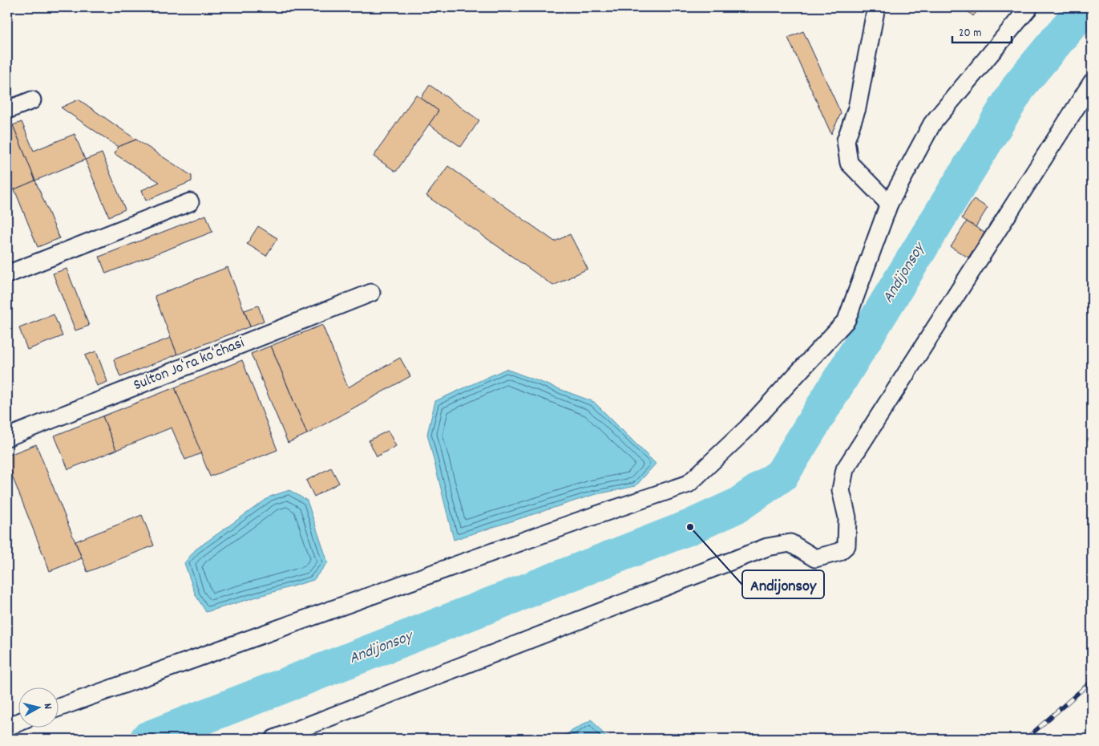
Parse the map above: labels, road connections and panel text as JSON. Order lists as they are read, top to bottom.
{
  "streets": {
    "street": ["Sulton Joʻra koʻchasi"]
  },
  "water": ["Andijonsoy"],
  "places": ["Andijonsoy"],
  "scale_bar": "20 m",
  "north": "right"
}
